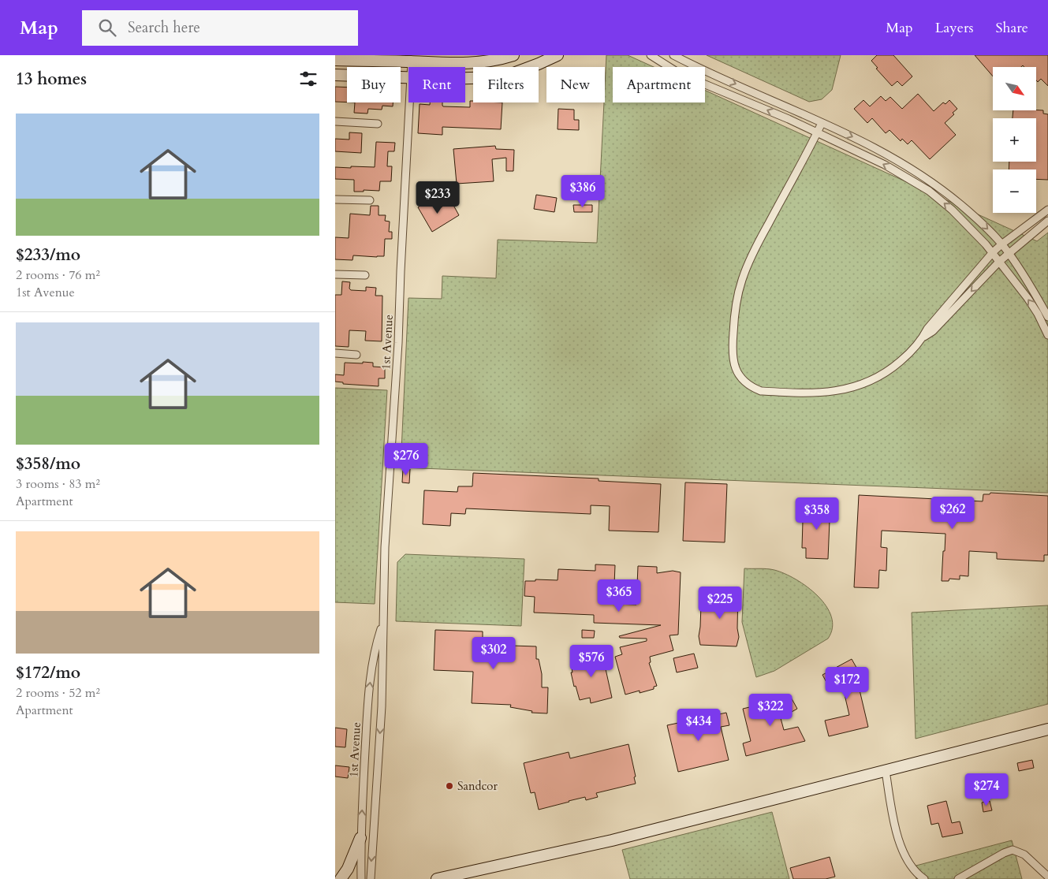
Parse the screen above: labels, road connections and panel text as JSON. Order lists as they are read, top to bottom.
{
  "streets": {
    "street": ["1st Avenue"]
  },
  "places": ["Sandcor"],
  "north": "bottom right",
  "page": {
    "header": "Map",
    "search": "Search here",
    "nav": ["Map", "Layers", "Share"],
    "heading": "13 homes",
    "map_buttons": ["+", "−"],
    "chip": [
      "Buy",
      "Rent",
      "Filters",
      "New",
      "Apartment"
    ],
    "list": [
      {
        "name": "$233/mo",
        "note": "2 rooms · 76 m² · 1st Avenue"
      },
      {
        "name": "$358/mo",
        "note": "3 rooms · 83 m² · Apartment"
      },
      {
        "name": "$172/mo",
        "note": "2 rooms · 52 m² · Apartment"
      }
    ],
    "price": [
      "$386",
      "$233",
      "$276",
      "$262",
      "$358",
      "$365",
      "$225",
      "$302",
      "$576",
      "$172",
      "$322",
      "$434",
      "$274"
    ]
  }
}
